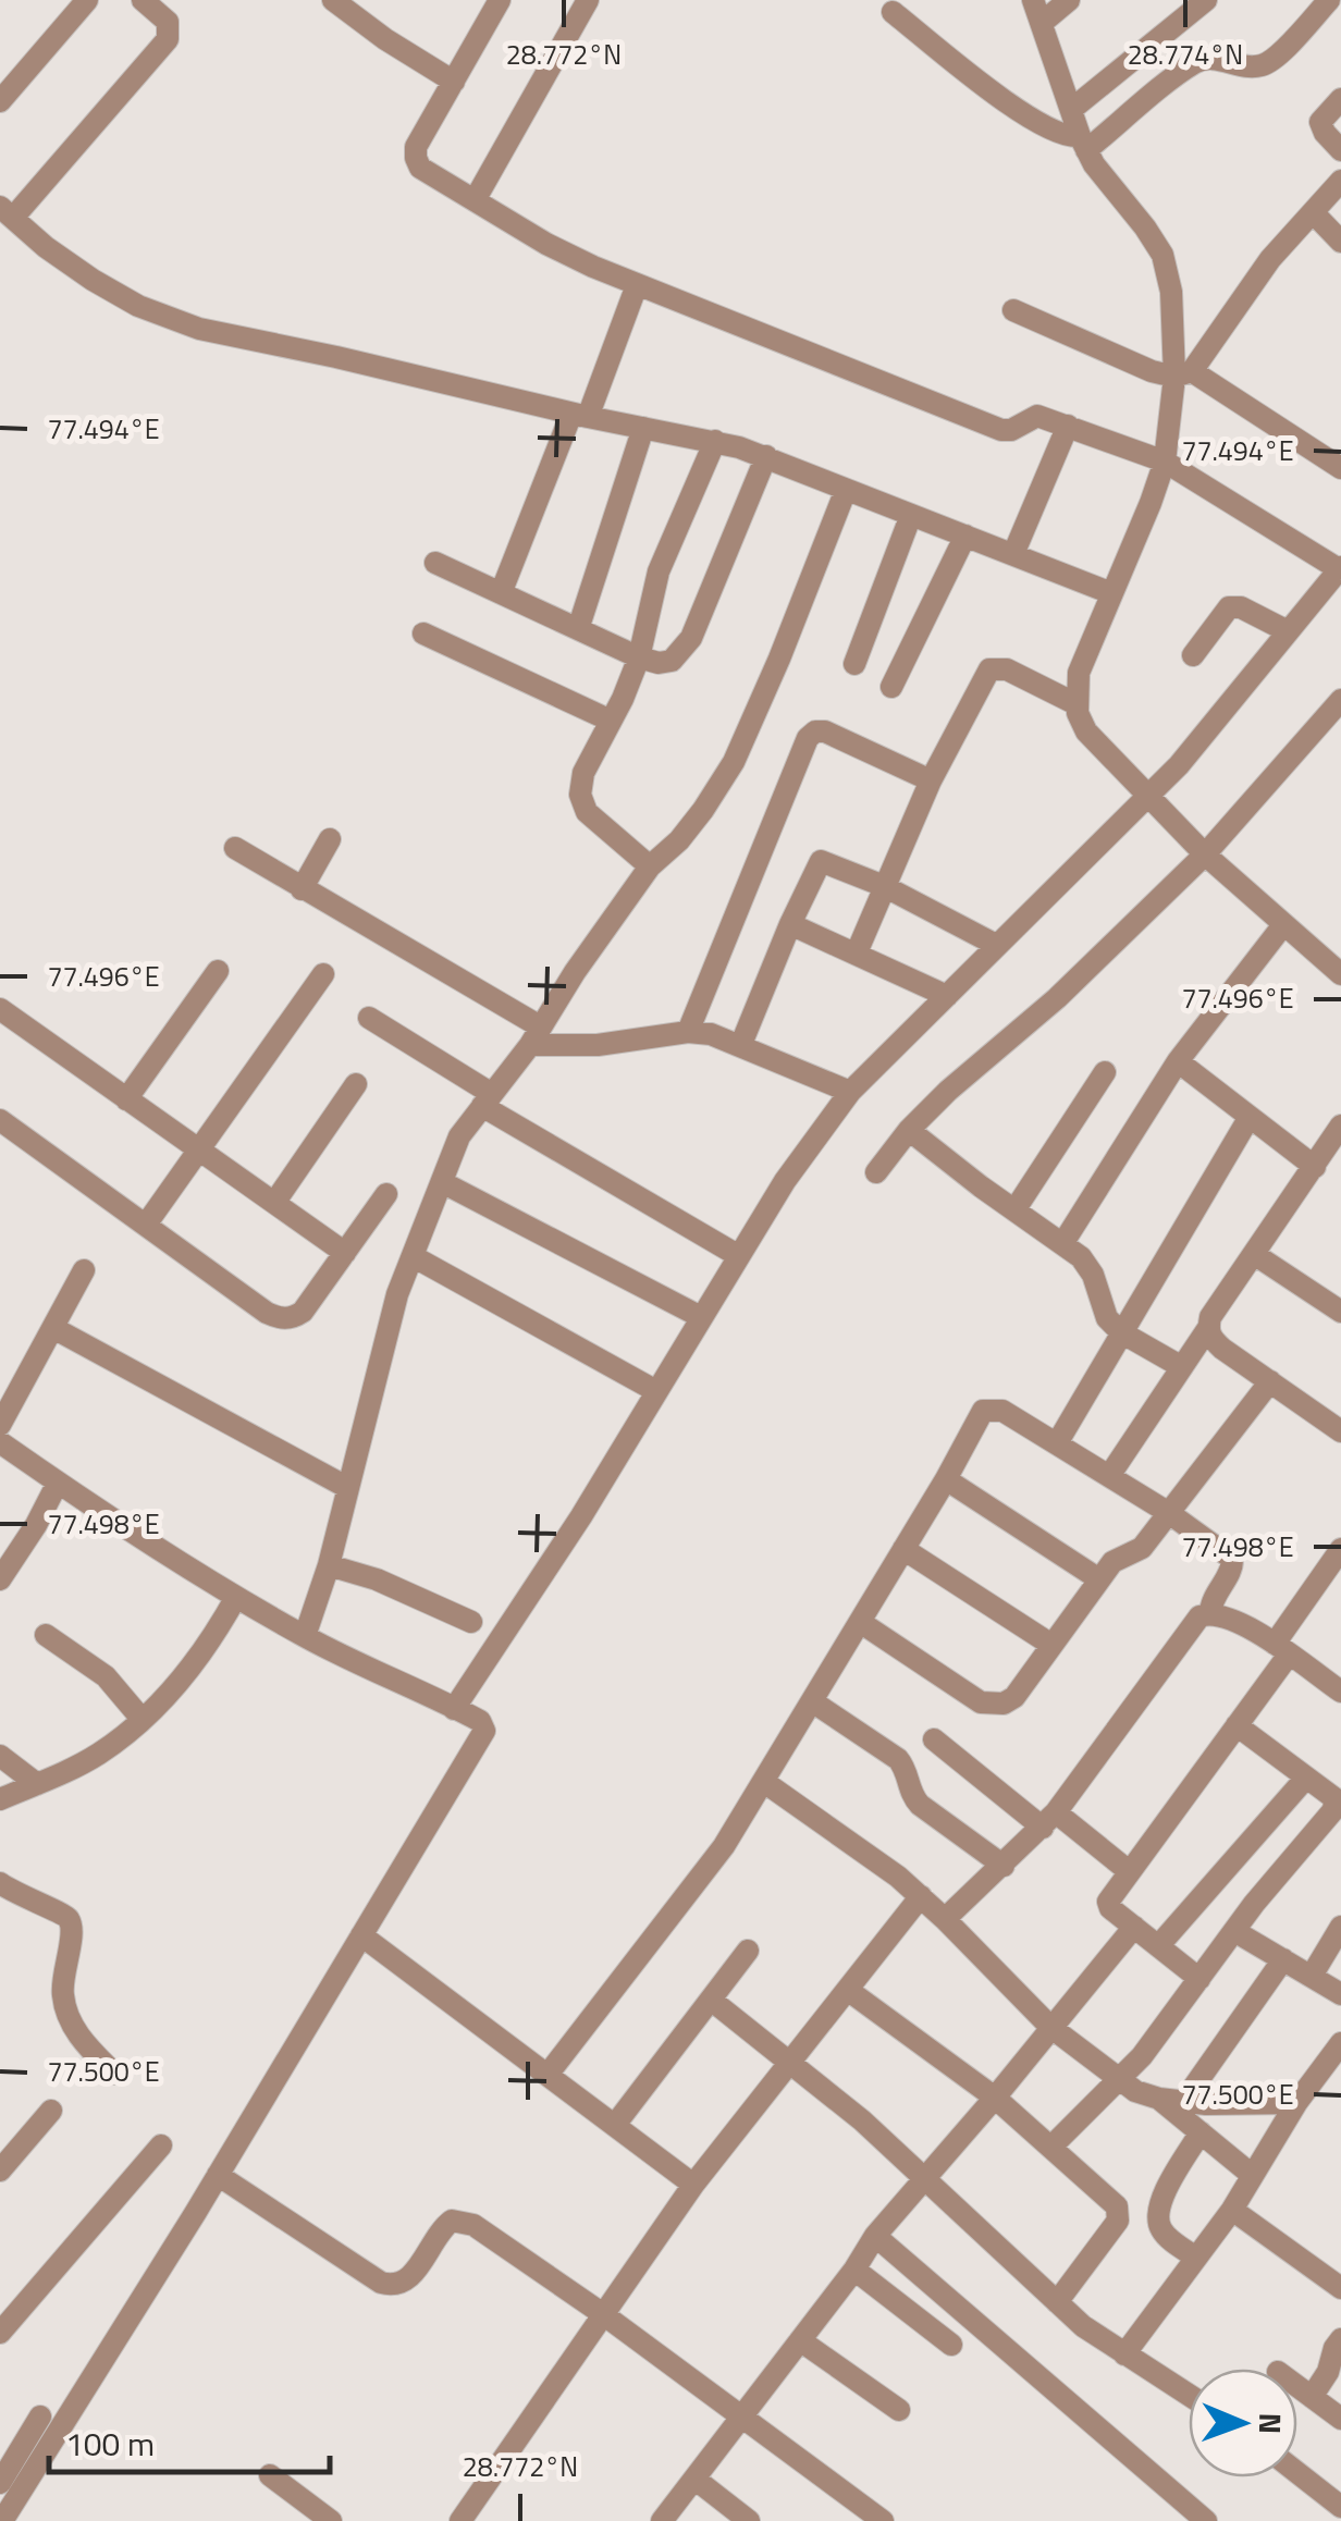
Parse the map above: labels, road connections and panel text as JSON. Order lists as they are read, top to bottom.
{
  "scale_bar": "100 m",
  "north": "right",
  "coordinates": [
    "28.772°N",
    "28.774°N",
    "77.494°E",
    "77.496°E",
    "77.498°E",
    "77.500°E"
  ]
}
